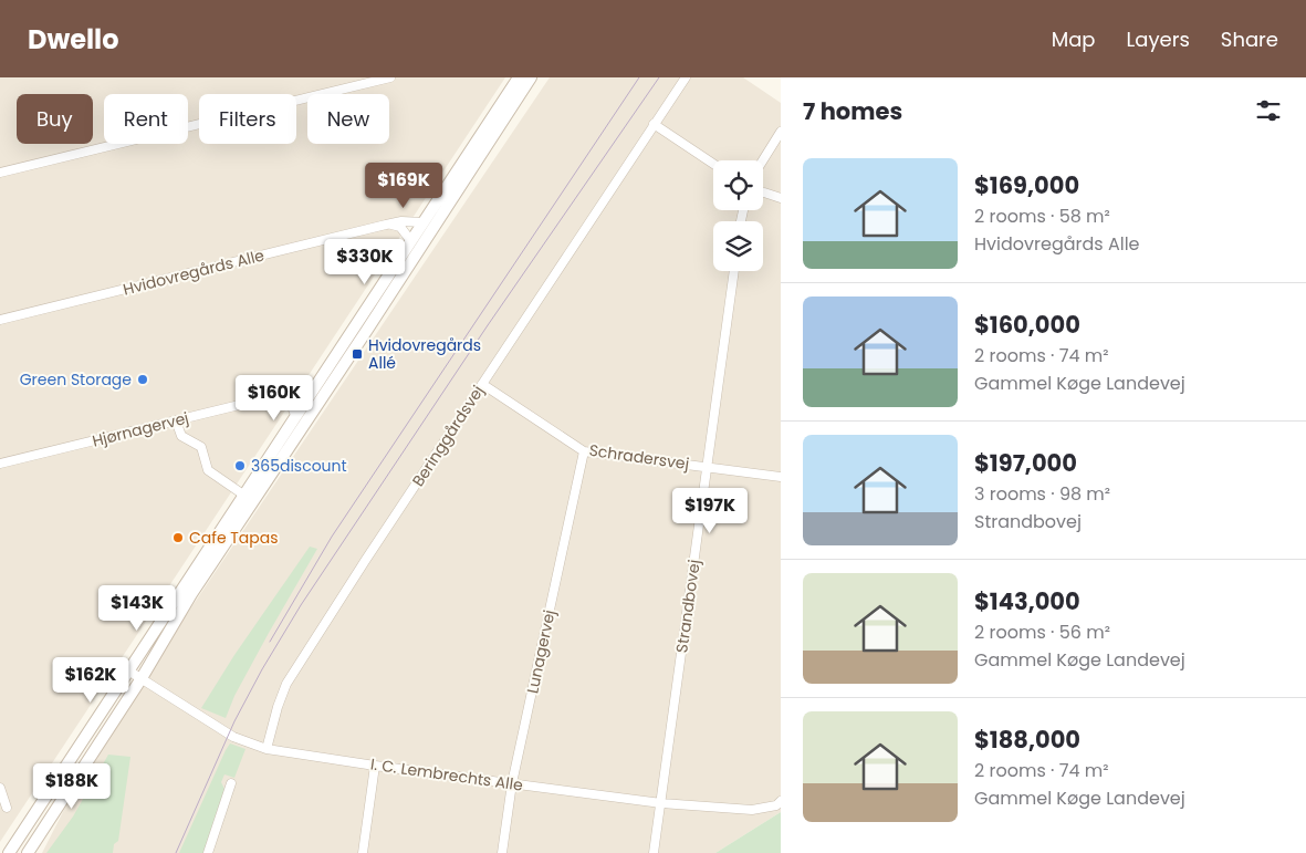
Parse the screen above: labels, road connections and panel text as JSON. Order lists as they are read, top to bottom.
{
  "streets": {
    "street": [
      "Hvidovregårds Alle",
      "Hjørnagervej",
      "Beringgårdsvej",
      "Schradersvej",
      "Strandbovej",
      "Lunagervej",
      "I. C. Lembrechts Alle"
    ]
  },
  "crossings": [
    ["Beringgårdsvej", "Schradersvej"],
    ["Beringgårdsvej", "I. C. Lembrechts Alle"],
    ["Schradersvej", "Strandbovej"],
    ["Schradersvej", "Lunagervej"],
    ["Strandbovej", "I. C. Lembrechts Alle"],
    ["Lunagervej", "I. C. Lembrechts Alle"]
  ],
  "places": {
    "transit": ["Hvidovregårds Allé"],
    "other": ["Green Storage", "365discount", "Cafe Tapas"]
  },
  "page": {
    "header": "Dwello",
    "nav": ["Map", "Layers", "Share"],
    "heading": "7 homes",
    "chip": [
      "Buy",
      "Rent",
      "Filters",
      "New"
    ],
    "list": [
      {
        "name": "$169,000",
        "note": "2 rooms · 58 m² · Hvidovregårds Alle"
      },
      {
        "name": "$160,000",
        "note": "2 rooms · 74 m² · Gammel Køge Landevej"
      },
      {
        "name": "$197,000",
        "note": "3 rooms · 98 m² · Strandbovej"
      },
      {
        "name": "$143,000",
        "note": "2 rooms · 56 m² · Gammel Køge Landevej"
      },
      {
        "name": "$188,000",
        "note": "2 rooms · 74 m² · Gammel Køge Landevej"
      }
    ],
    "price": [
      "$169K",
      "$330K",
      "$160K",
      "$197K",
      "$143K",
      "$162K",
      "$188K"
    ]
  }
}
